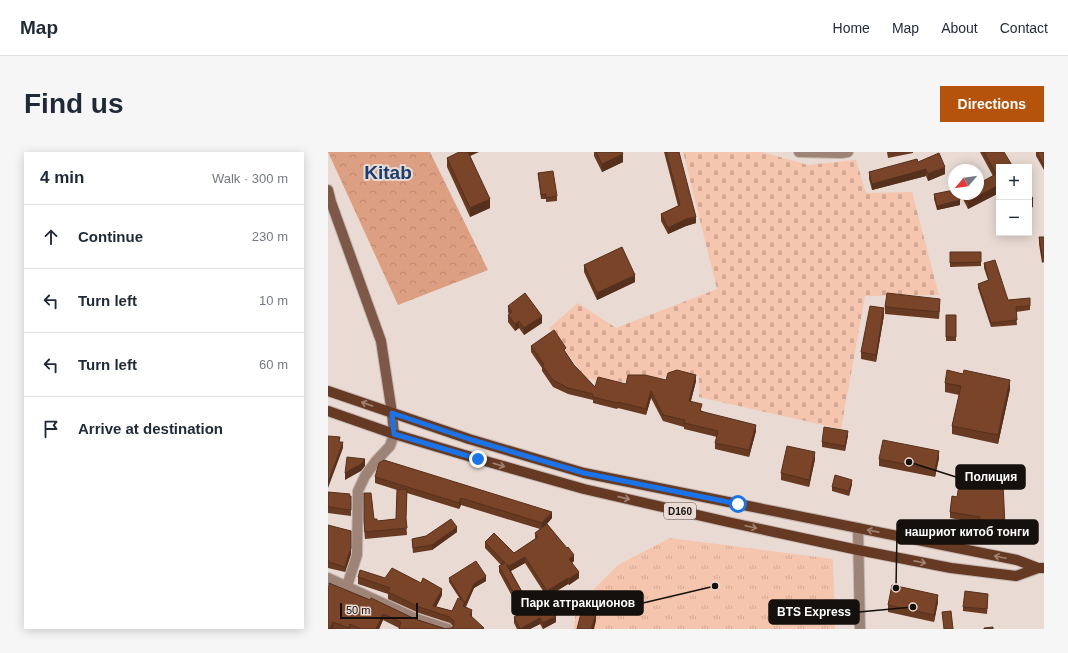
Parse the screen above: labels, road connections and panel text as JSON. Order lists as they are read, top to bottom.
{
  "streets": {
    "main road": ["D160"]
  },
  "districts": ["Kitab"],
  "places": [
    "Полиция",
    "Парк аттракционов",
    "нашриот китоб тонги",
    "BTS Express"
  ],
  "scale_bar": "50 m",
  "north": "bottom left",
  "page": {
    "header": "Map",
    "nav": [
      "Home",
      "Map",
      "About",
      "Contact"
    ],
    "buttons": "Directions",
    "title": "Find us",
    "heading": ["4 min", "Walk · 300 m"],
    "map_buttons": ["+", "−"],
    "list": [
      ["Continue", "230 m"],
      ["Turn left", "10 m"],
      ["Turn left", "60 m"],
      "Arrive at destination"
    ],
    "scale": "50 m"
  }
}
